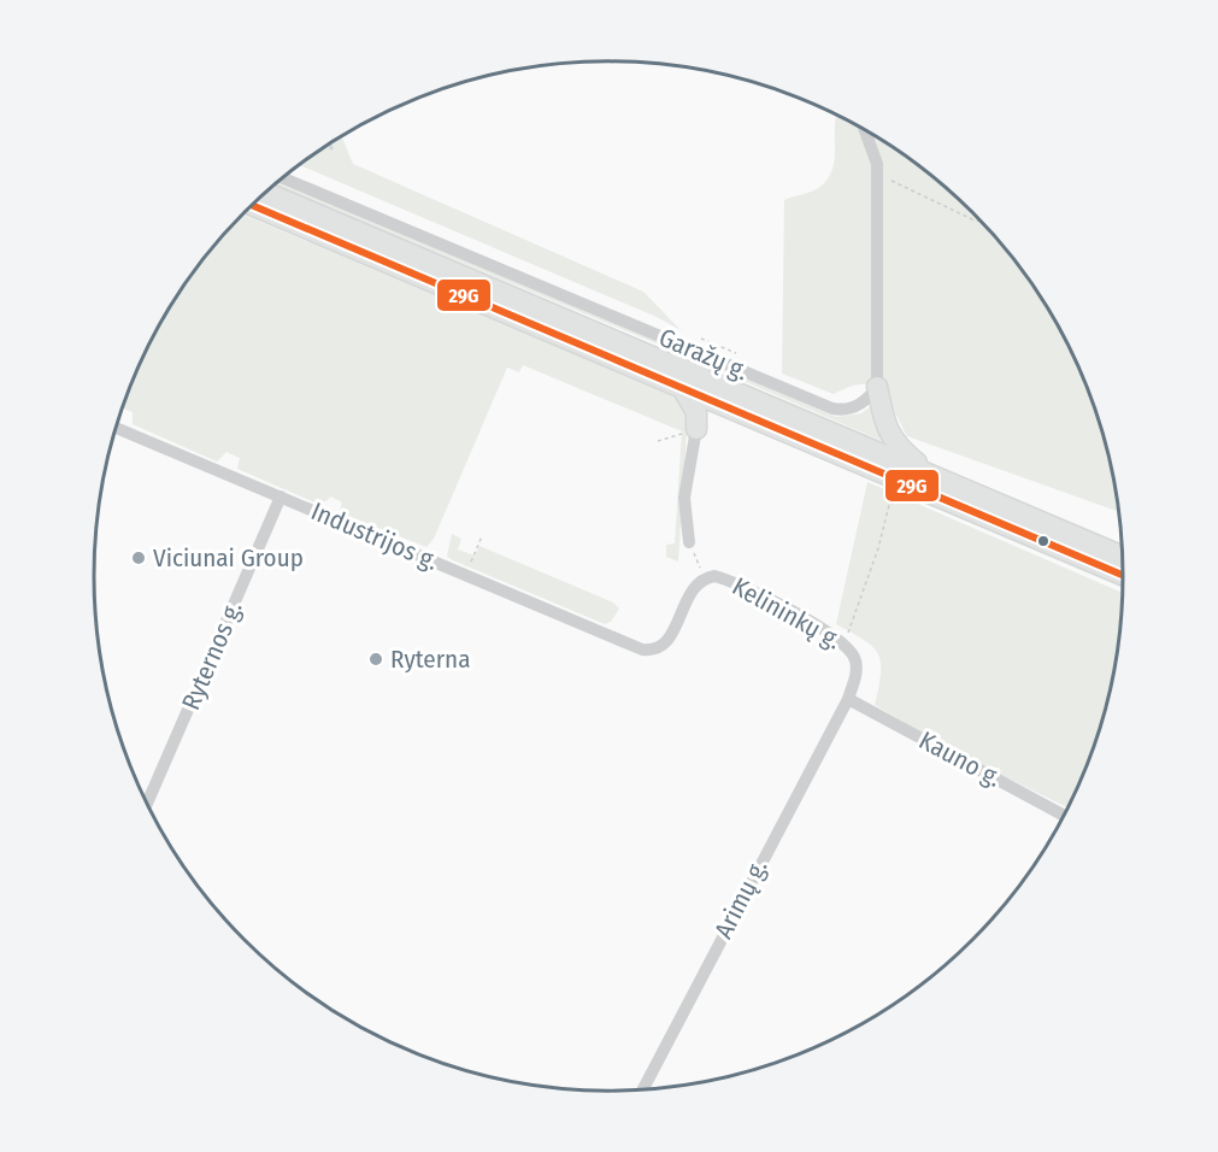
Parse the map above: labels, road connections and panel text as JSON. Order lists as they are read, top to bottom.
{
  "streets": {
    "street": [
      "Garažų g.",
      "Industrijos g.",
      "Kelininkų g.",
      "Ryternos g.",
      "Kauno g.",
      "Arimų g."
    ]
  },
  "crossings": [
    ["Industrijos g.", "Kelininkų g."],
    ["Industrijos g.", "Ryternos g."],
    ["Kelininkų g.", "Kauno g."],
    ["Kelininkų g.", "Arimų g."],
    ["Kauno g.", "Arimų g."]
  ],
  "places": ["Viciunai Group", "Ryterna"],
  "lines": ["transit line 29G"]
}
